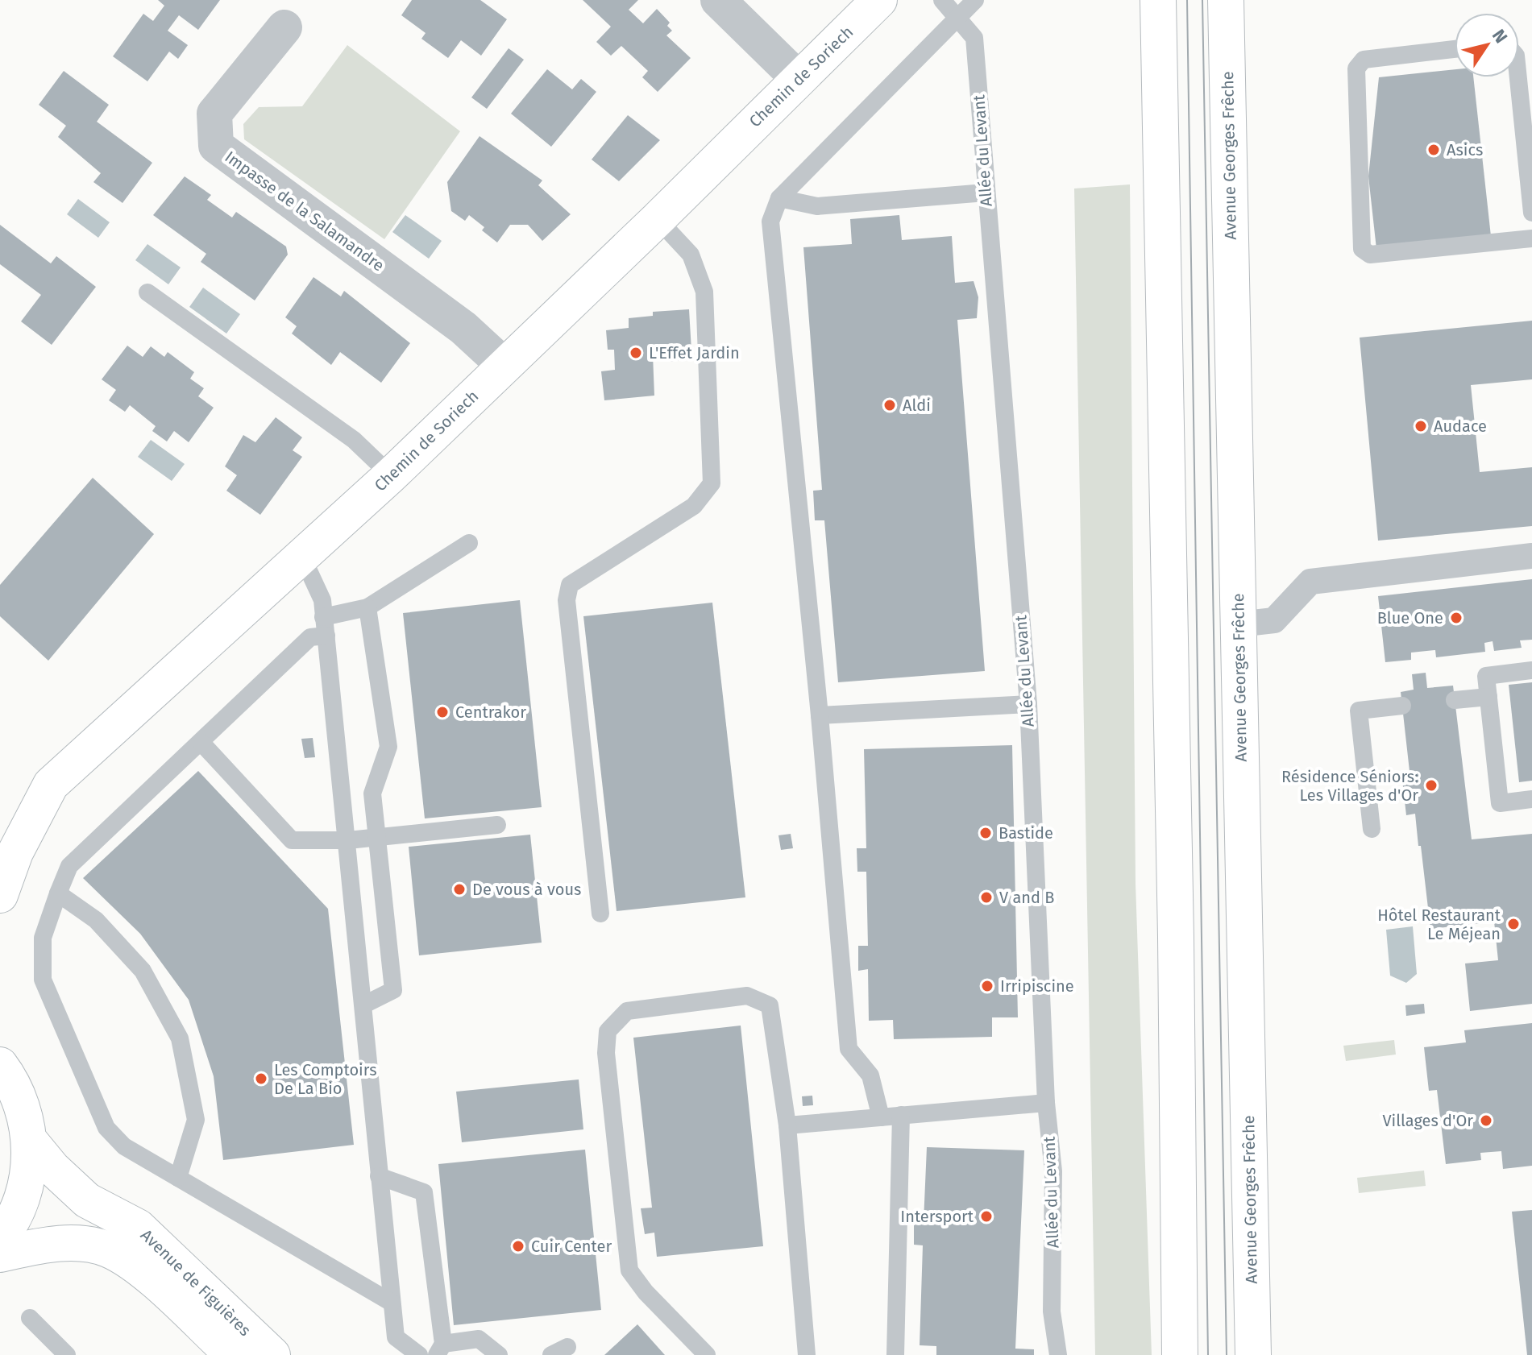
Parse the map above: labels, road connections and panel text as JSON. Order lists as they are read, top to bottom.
{
  "streets": {
    "main road": ["Chemin de Soriech", "Avenue Georges Frêche", "Avenue de Figuières"],
    "street": ["Impasse de la Salamandre"],
    "lane": ["Allée du Levant"]
  },
  "crossings": [
    ["Chemin de Soriech", "Impasse de la Salamandre"]
  ],
  "places": [
    "Asics",
    "L'Effet Jardin",
    "Aldi",
    "Audace",
    "Blue One",
    "Centrakor",
    "Résidence Séniors: Les Villages d'Or",
    "Bastide",
    "De vous à vous",
    "V and B",
    "Hôtel Restaurant Le Méjean",
    "Irripiscine",
    "Les Comptoirs De La Bio",
    "Villages d'Or",
    "Intersport",
    "Cuir Center"
  ],
  "north": "top right"
}
